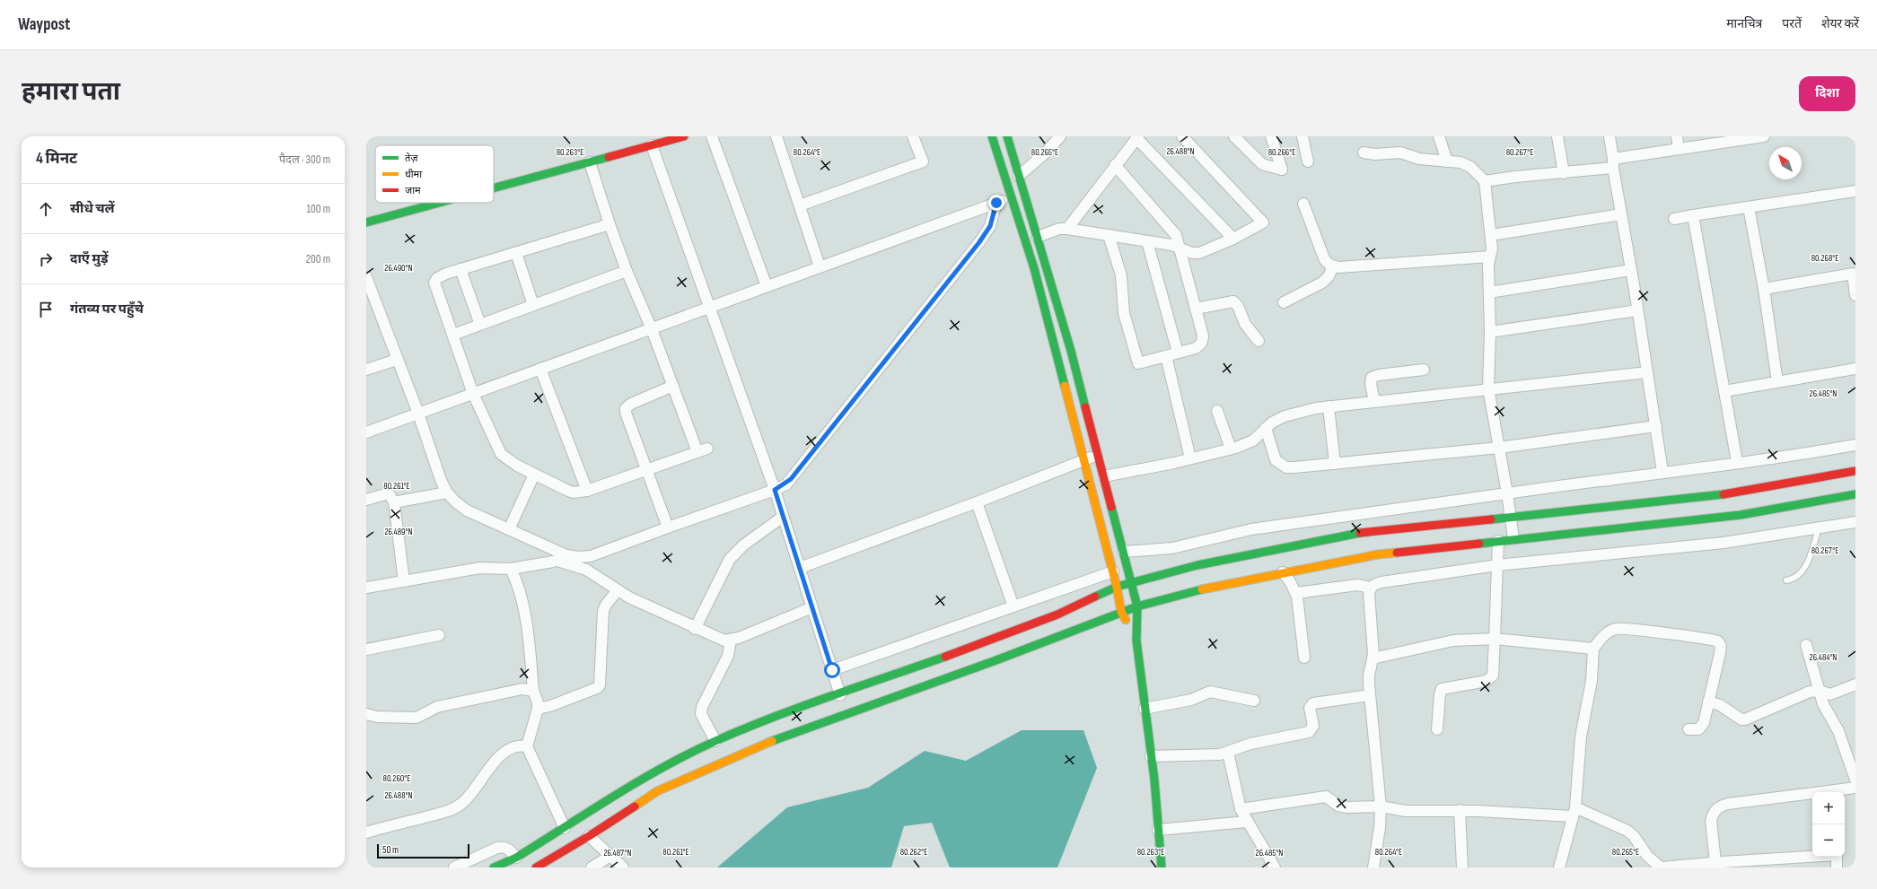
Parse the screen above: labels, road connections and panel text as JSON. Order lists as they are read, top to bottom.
{
  "legend": ["तेज़", "धीमा", "जाम"],
  "scale_bar": "50 m",
  "north": "top left",
  "page": {
    "header": "Waypost",
    "nav": ["मानचित्र", "परतें", "शेयर करें"],
    "buttons": "दिशा",
    "title": "हमारा पता",
    "heading": ["4 मिनट", "पैदल · 300 m"],
    "list": [
      ["सीधे चलें", "100 m"],
      ["दाएँ मुड़ें", "200 m"],
      "गंतव्य पर पहुँचे"
    ],
    "map_buttons": ["+", "−"],
    "scale": "50 m"
  },
  "coordinates": [
    "26.488°N",
    "80.267°E",
    "80.263°E",
    "80.264°E",
    "80.265°E",
    "80.266°E",
    "80.268°E",
    "26.490°N",
    "26.485°N",
    "80.261°E",
    "26.489°N",
    "26.484°N",
    "80.260°E",
    "80.262°E",
    "26.487°N"
  ]
}
